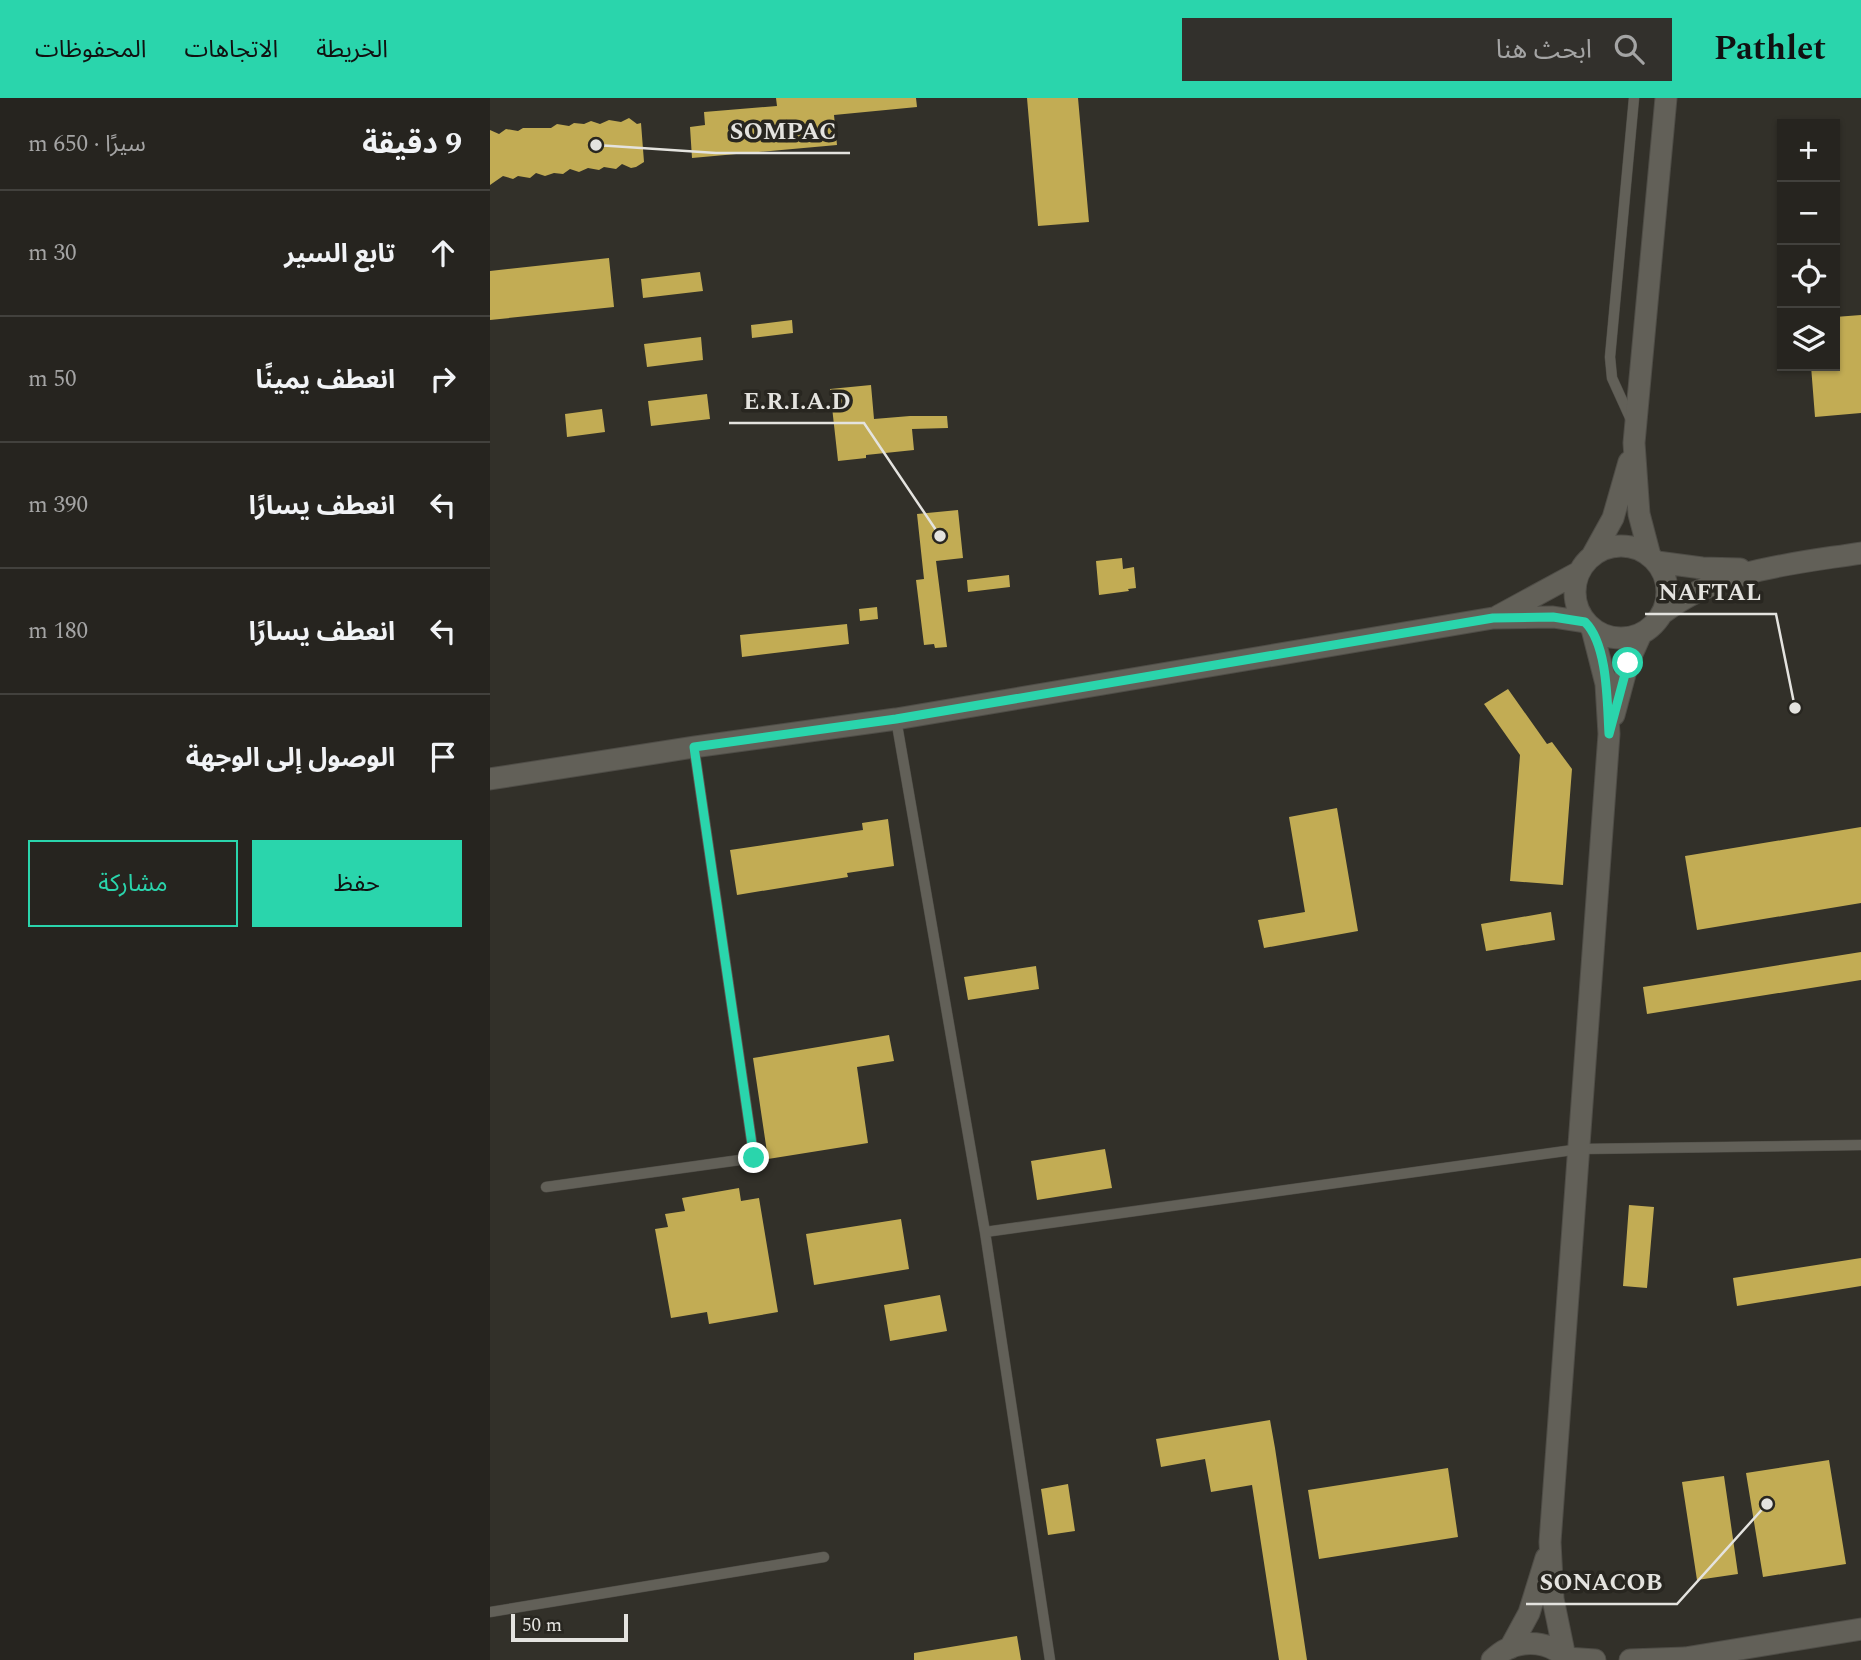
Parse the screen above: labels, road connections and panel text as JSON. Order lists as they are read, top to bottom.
{
  "places": [
    "SOMPAC",
    "E.R.I.A.D",
    "NAFTAL",
    "SONACOB"
  ],
  "scale_bar": "50 m",
  "page": {
    "header": "Pathlet",
    "search": "ابحث هنا",
    "nav": ["الخريطة", "الاتجاهات", "المحفوظات"],
    "heading": ["9 دقيقة", "سيرًا · 650 m"],
    "map_buttons": ["+", "−"],
    "list": [
      ["تابع السير", "30 m"],
      ["انعطف يمينًا", "50 m"],
      ["انعطف يسارًا", "390 m"],
      ["انعطف يسارًا", "180 m"],
      "الوصول إلى الوجهة"
    ],
    "buttons": ["حفظ", "مشاركة"],
    "scale": "50 m"
  }
}
